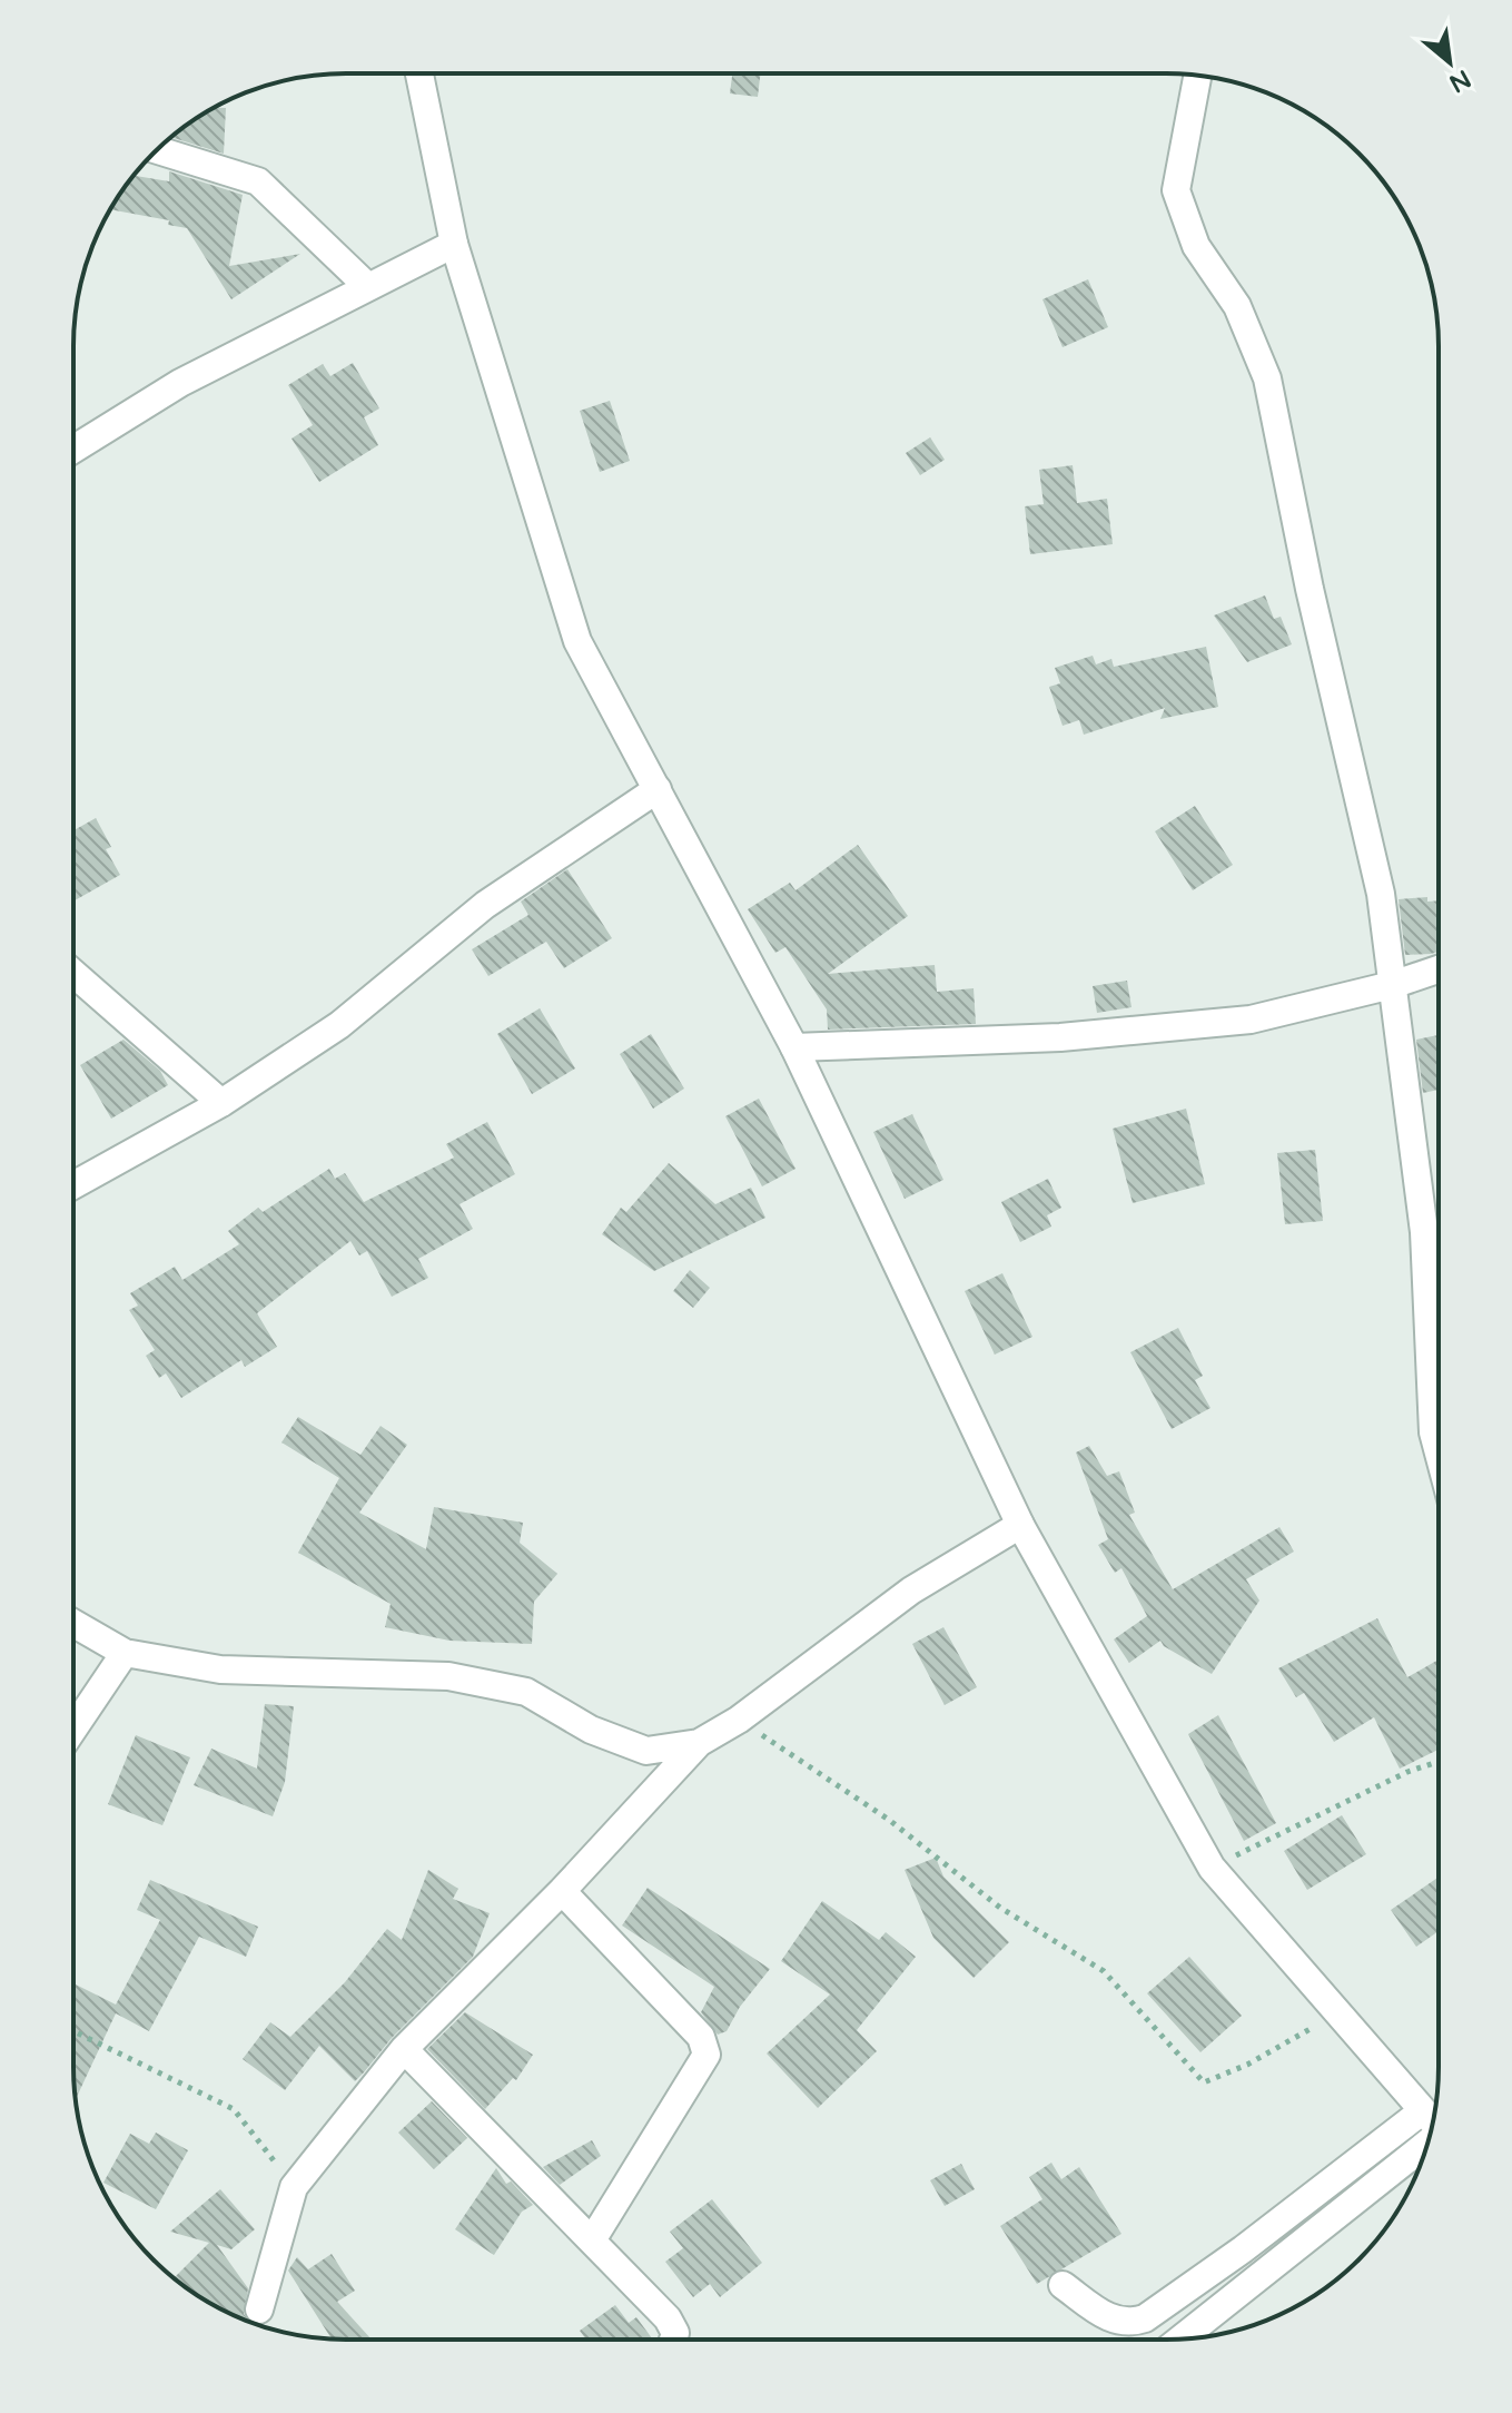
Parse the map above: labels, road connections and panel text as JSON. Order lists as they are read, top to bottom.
{
  "north": "bottom right"
}
